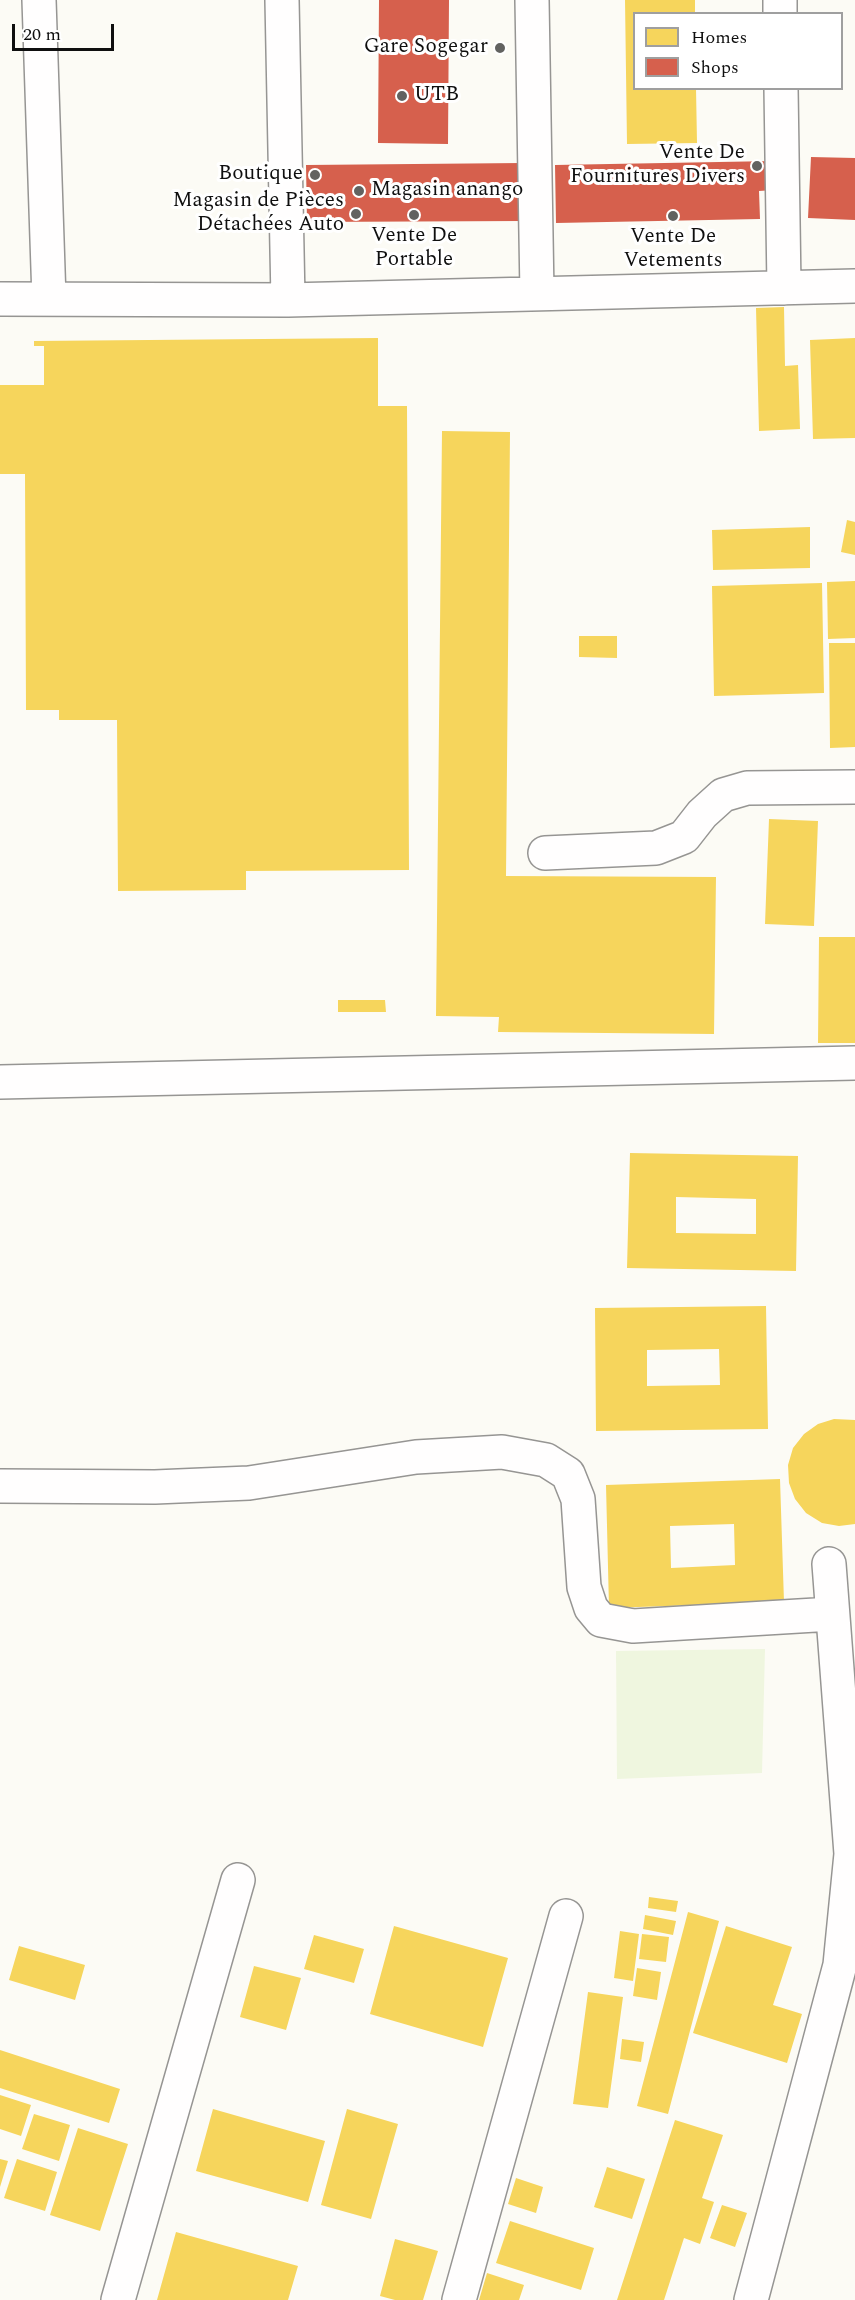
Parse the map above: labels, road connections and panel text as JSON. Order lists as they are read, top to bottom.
{
  "places": [
    "Gare Sogegar",
    "UTB",
    "Vente De Fournitures Divers",
    "Boutique",
    "Magasin anango",
    "Magasin de Pièces Détachées Auto",
    "Vente De Portable",
    "Vente De Vetements"
  ],
  "legend": ["Homes", "Shops"],
  "scale_bar": "20 m"
}
